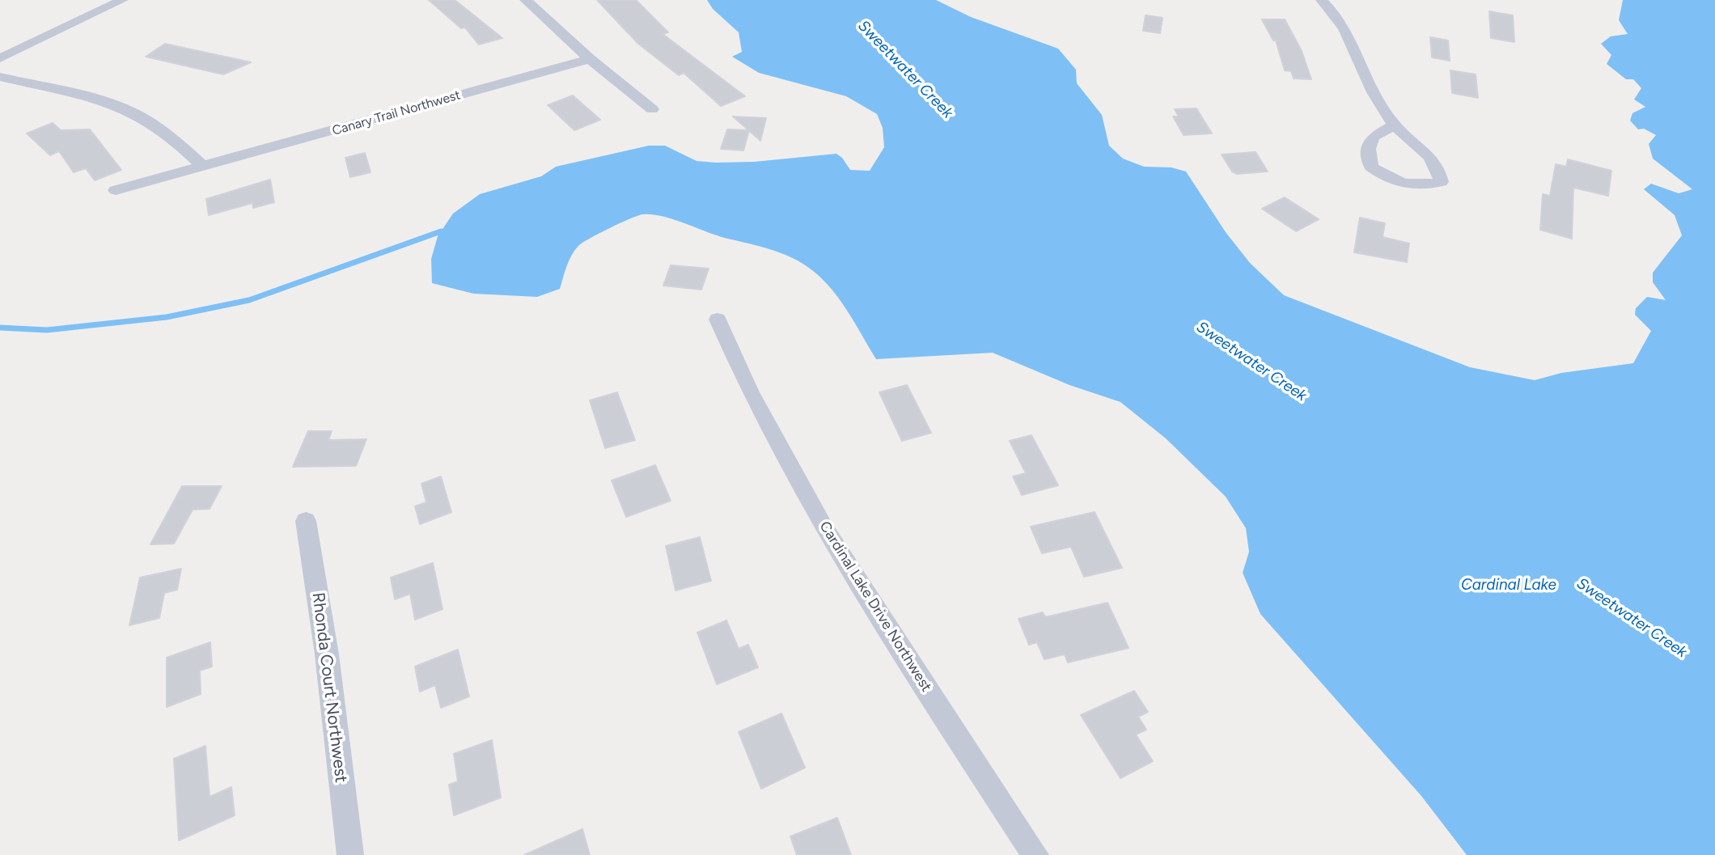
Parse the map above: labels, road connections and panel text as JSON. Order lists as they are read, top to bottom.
{
  "streets": {
    "street": ["Canary Trail Northwest", "Cardinal Lake Drive Northwest", "Rhonda Court Northwest"]
  },
  "water": ["Sweetwater Creek", "Cardinal Lake"]
}
